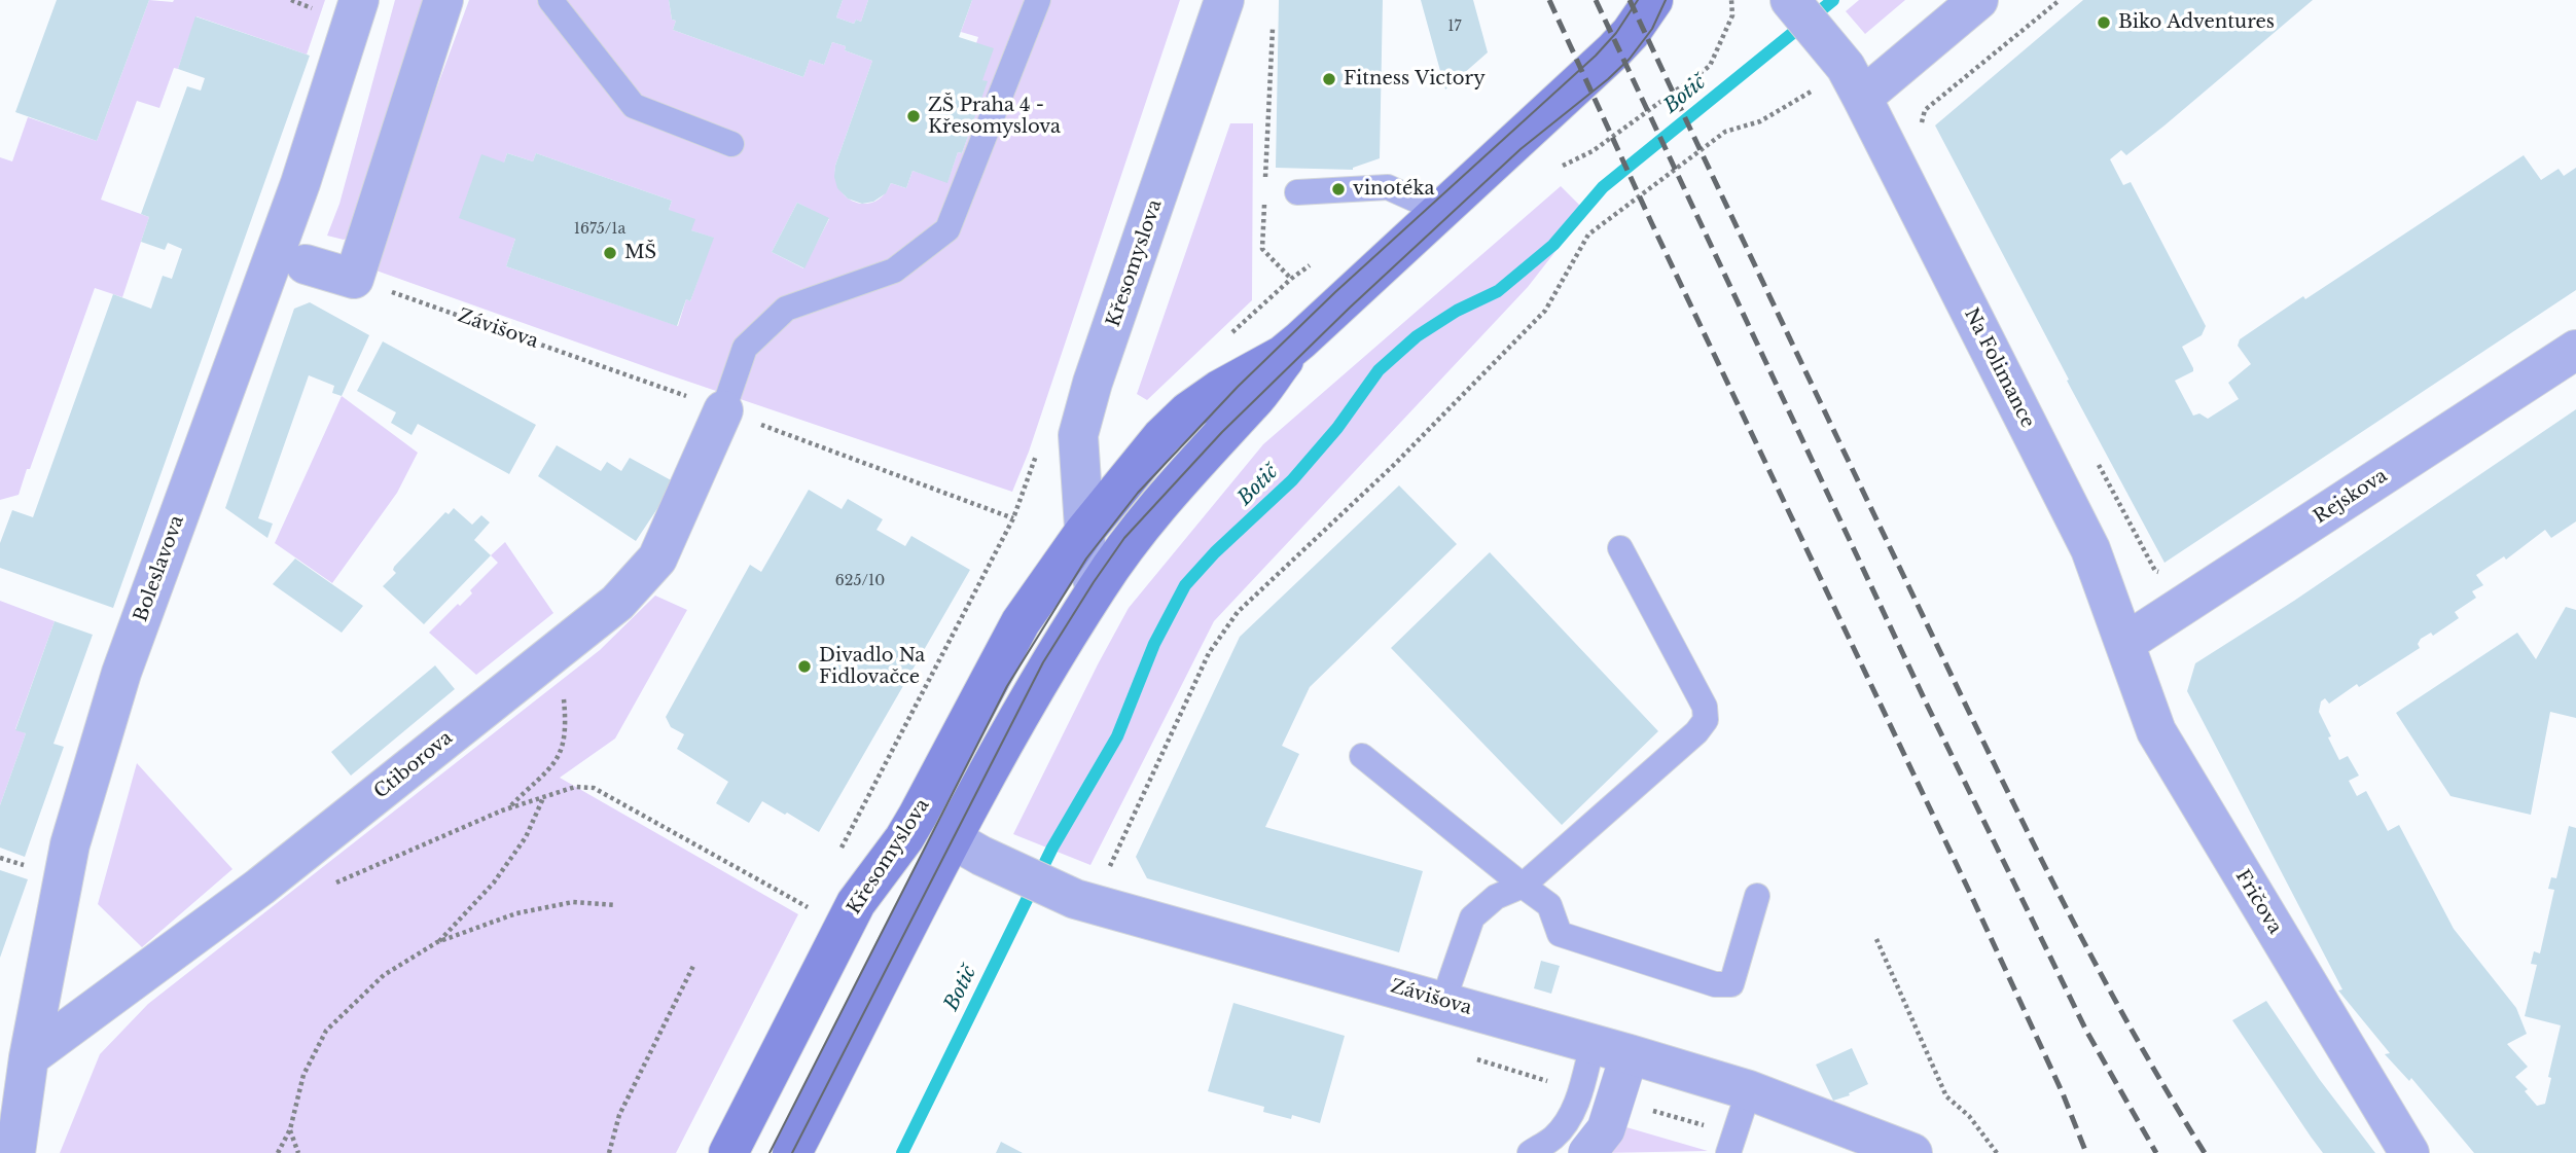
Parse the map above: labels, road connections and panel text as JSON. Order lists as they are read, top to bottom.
{
  "streets": {
    "main road": ["Křesomyslova"],
    "street": [
      "Závišova",
      "Na Folimance",
      "Rejskova",
      "Boleslavova",
      "Ctiborova",
      "Fričova"
    ]
  },
  "crossings": [
    ["Křesomyslova", "Závišova"],
    ["Závišova", "Ctiborova"],
    ["Na Folimance", "Rejskova"],
    ["Na Folimance", "Fričova"],
    ["Rejskova", "Fričova"],
    ["Boleslavova", "Ctiborova"]
  ],
  "water": ["Botič"],
  "places": [
    "Biko Adventures",
    "Fitness Victory",
    "ZŠ Praha 4 - Křesomyslova",
    "vinotéka",
    "MŠ",
    "Divadlo Na Fidlovačce"
  ],
  "house_numbers": ["17", "1675/1a", "625/10"]
}
